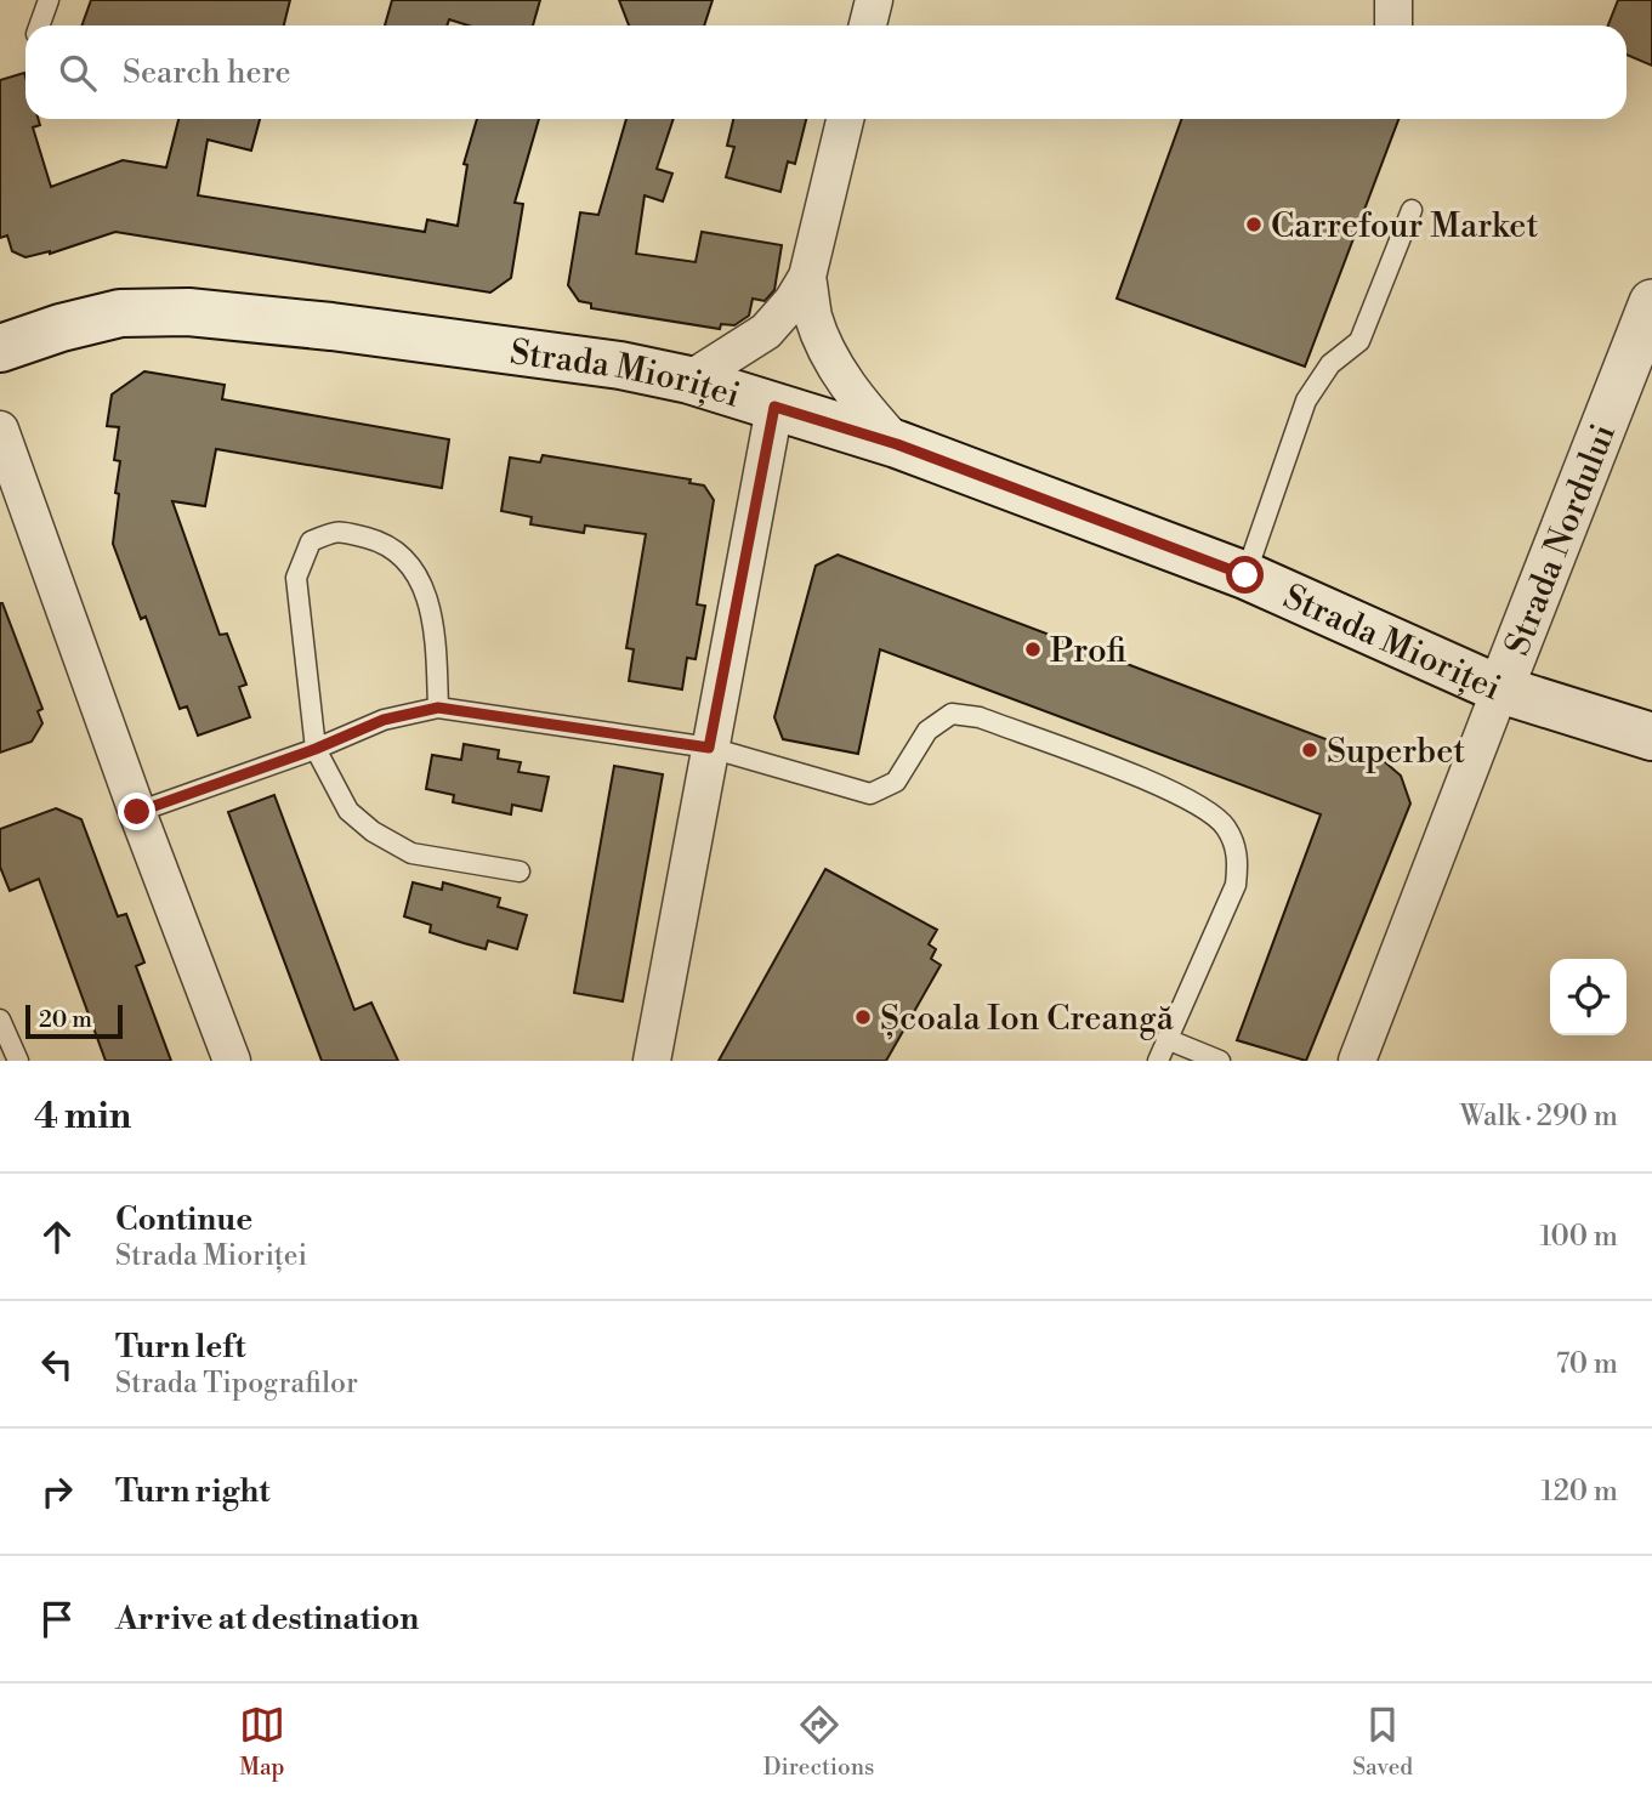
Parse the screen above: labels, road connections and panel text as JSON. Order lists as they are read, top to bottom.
{
  "streets": {
    "main road": ["Strada Mioriței"],
    "street": ["Strada Nordului"]
  },
  "crossings": [
    ["Strada Mioriței", "Strada Nordului"]
  ],
  "places": [
    "Carrefour Market",
    "Profi",
    "Superbet",
    "Școala Ion Creangă"
  ],
  "scale_bar": "20 m",
  "page": {
    "search": "Search here",
    "scale": "20 m",
    "heading": ["4 min", "Walk · 290 m"],
    "list": [
      ["Continue", "Strada Mioriței", "100 m"],
      ["Turn left", "Strada Tipografilor", "70 m"],
      ["Turn right", "120 m"],
      "Arrive at destination"
    ],
    "nav": ["Map", "Directions", "Saved"]
  }
}
